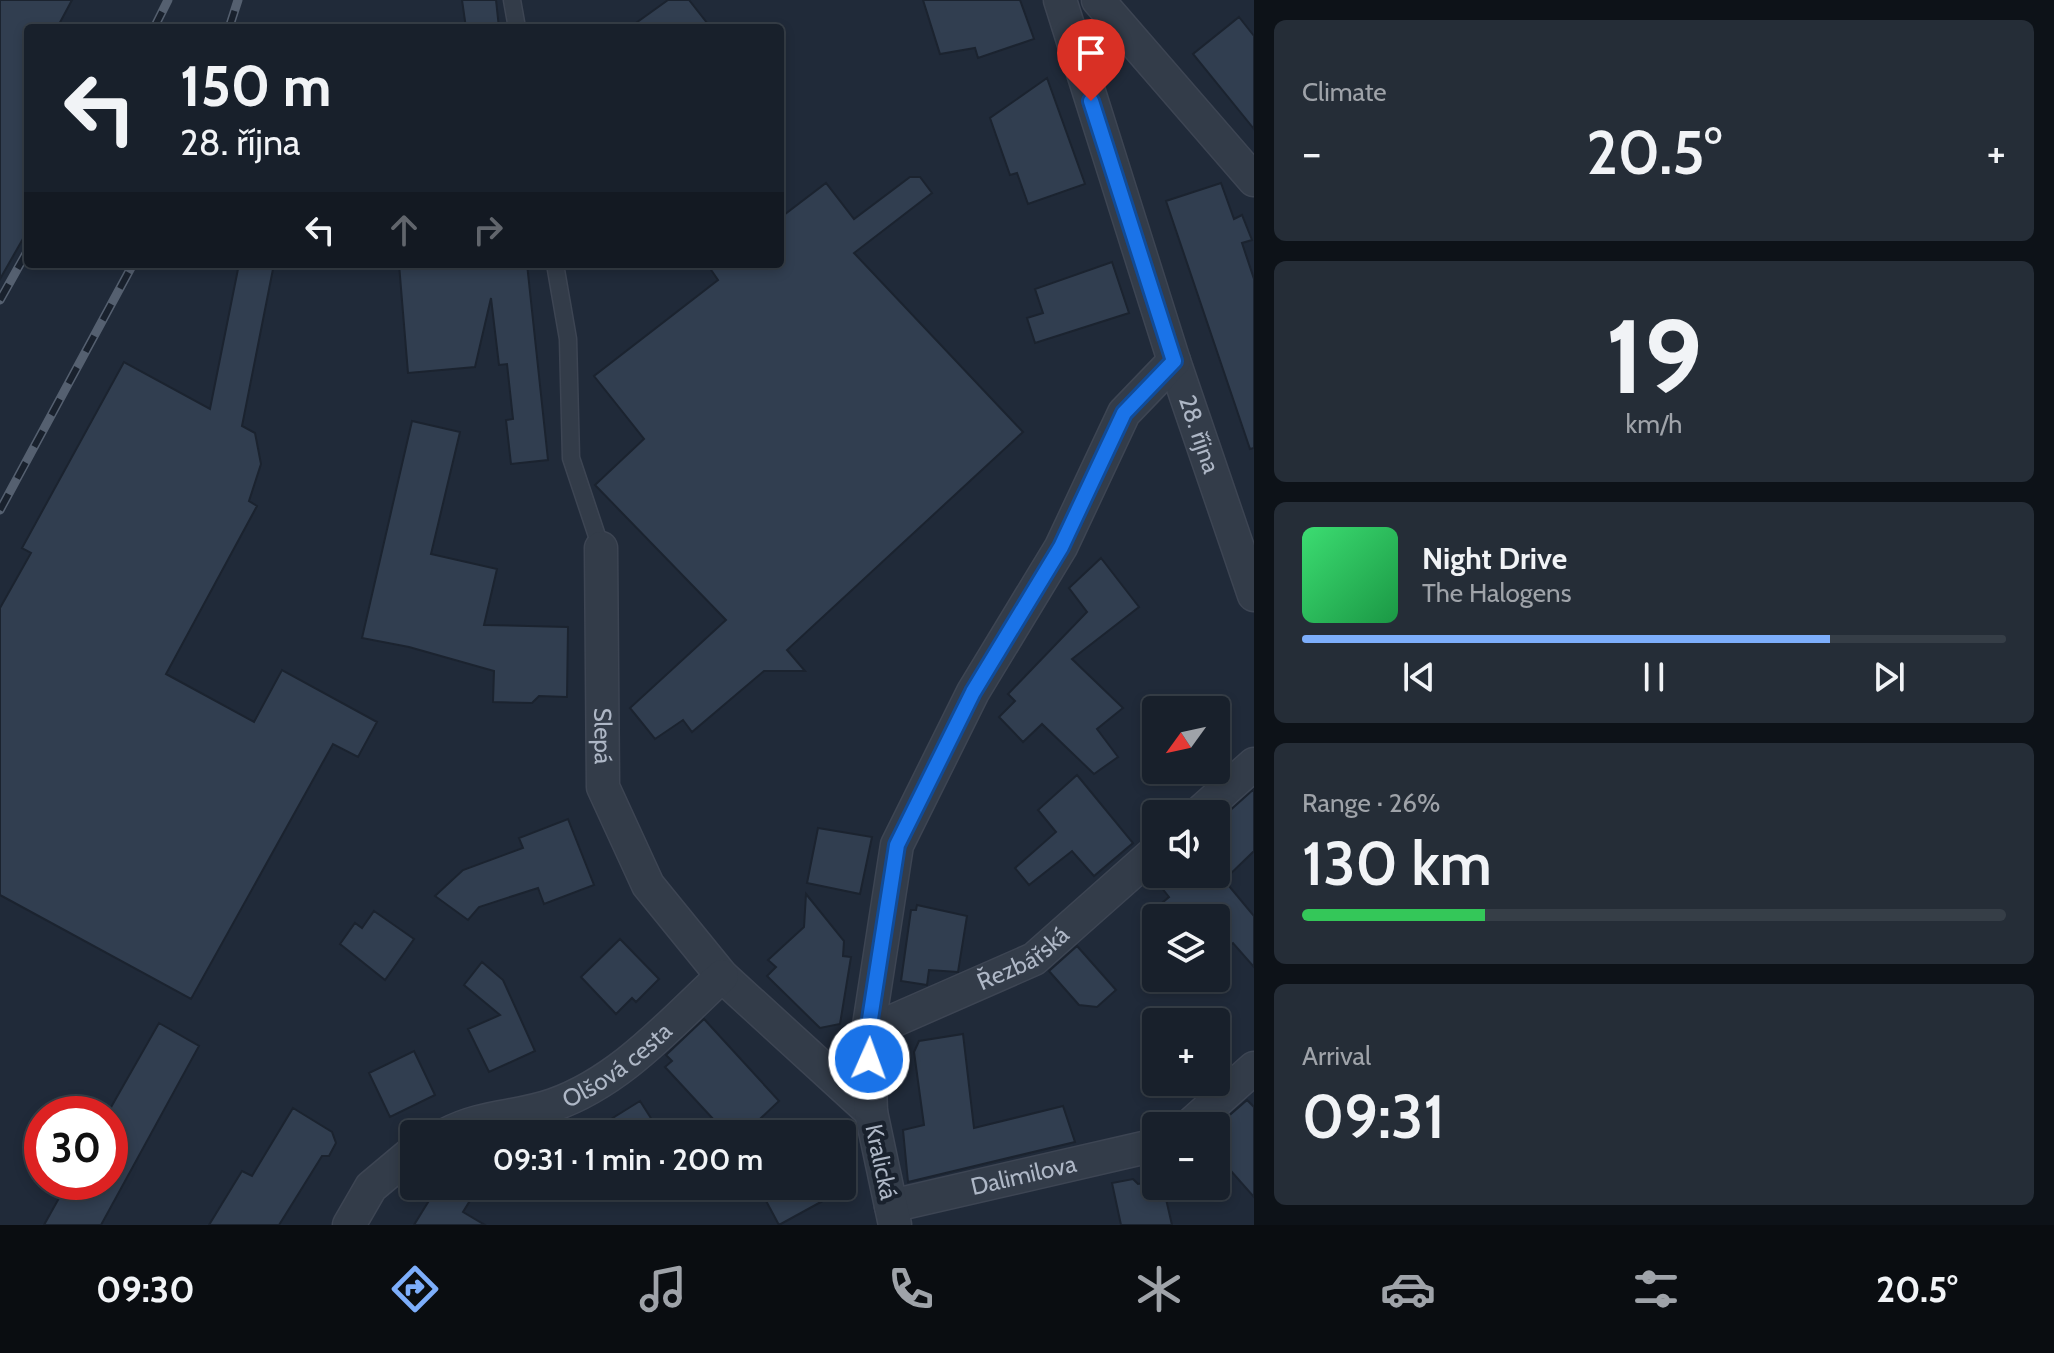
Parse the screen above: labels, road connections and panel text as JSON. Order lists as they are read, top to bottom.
{
  "streets": {
    "street": [
      "28. října",
      "Slepá",
      "Řezbářská",
      "Olšová cesta",
      "Kralická",
      "Dalimilova"
    ]
  },
  "crossings": [
    ["28. října", "Kralická"],
    ["Slepá", "Olšová cesta"],
    ["Slepá", "Kralická"],
    ["Řezbářská", "Kralická"],
    ["Kralická", "Dalimilova"]
  ],
  "north": "bottom left",
  "page": {
    "tile": [
      "Climate",
      ["19", "km/h"],
      ["Range · 26%", "130 km"],
      ["Arrival", "09:31"]
    ],
    "turn": ["150 m", "28. října"],
    "heat": ["−", "20.5°", "+"],
    "song": ["Night Drive", "The Halogens"],
    "map_buttons": ["+", "−"],
    "limit": "30",
    "trip": "09:31 · 1 min · 200 m",
    "tabs": ["09:30", "20.5°"]
  }
}
